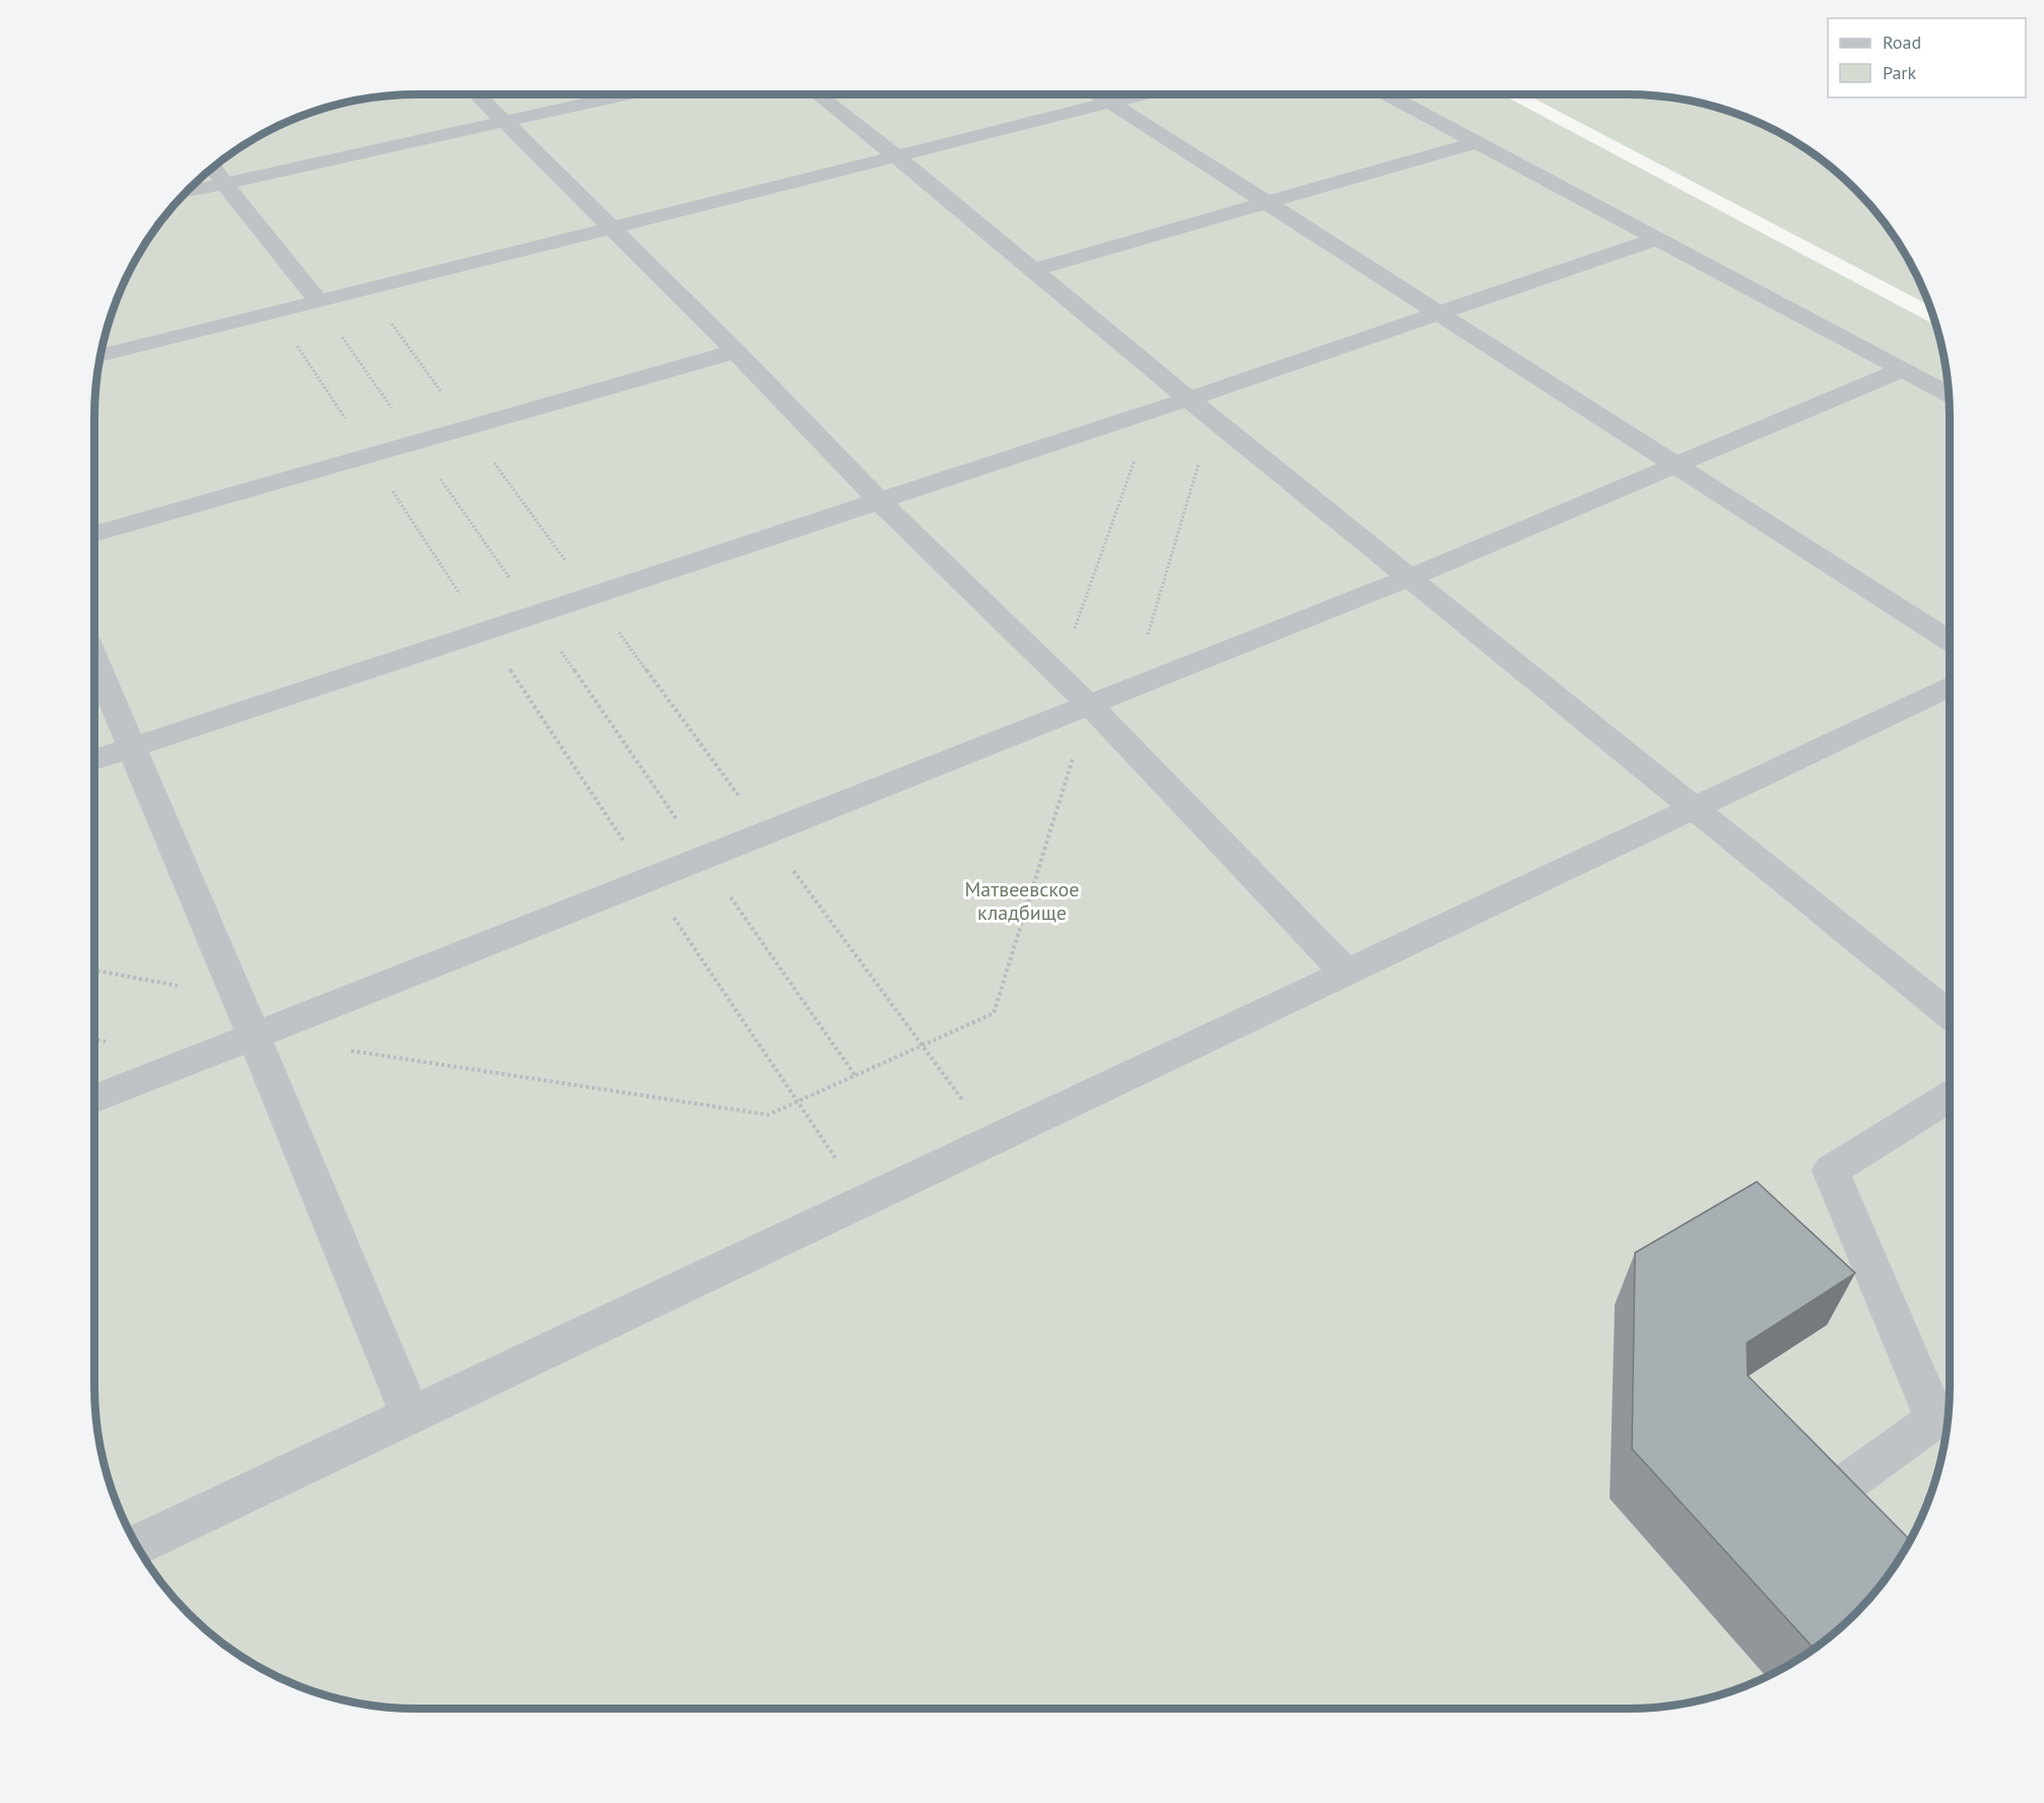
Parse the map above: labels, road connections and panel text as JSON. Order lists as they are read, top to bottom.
{
  "parks": ["Матвеевское кладбище"],
  "legend": ["Road", "Park"]
}
